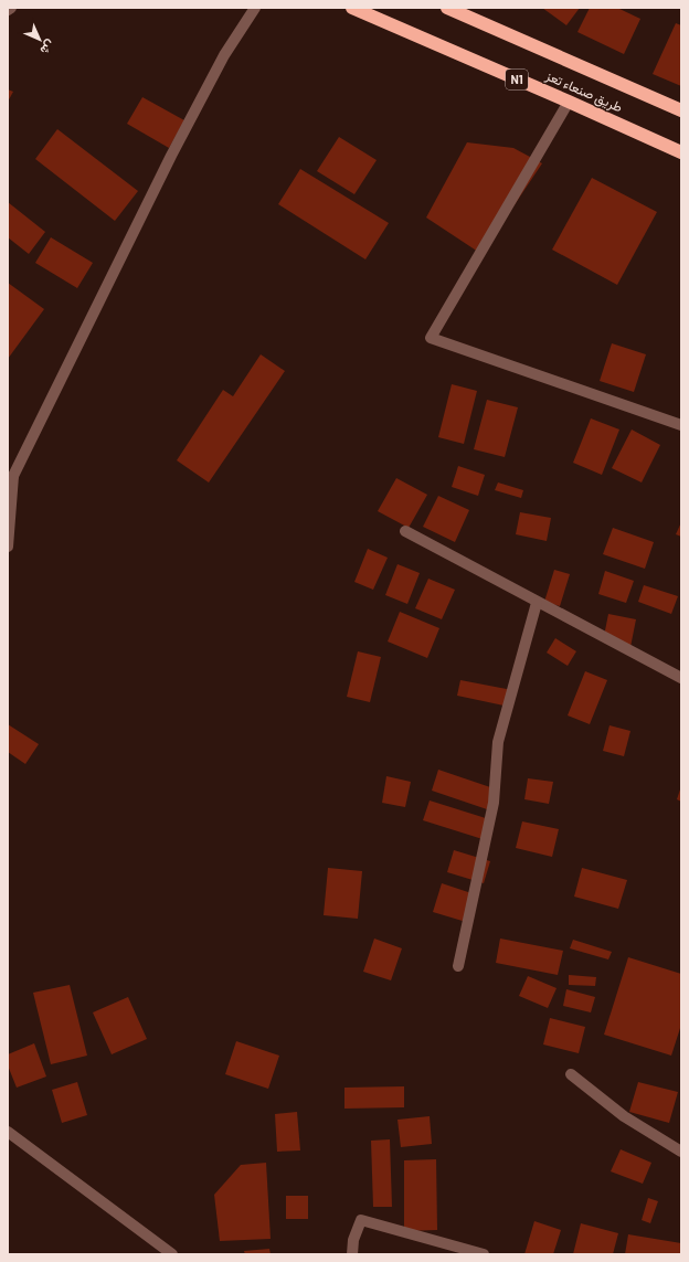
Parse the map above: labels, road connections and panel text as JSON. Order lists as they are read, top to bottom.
{
  "streets": {
    "highway": ["N1", "طريق صنعاء تعز"]
  },
  "north": "bottom right"
}
